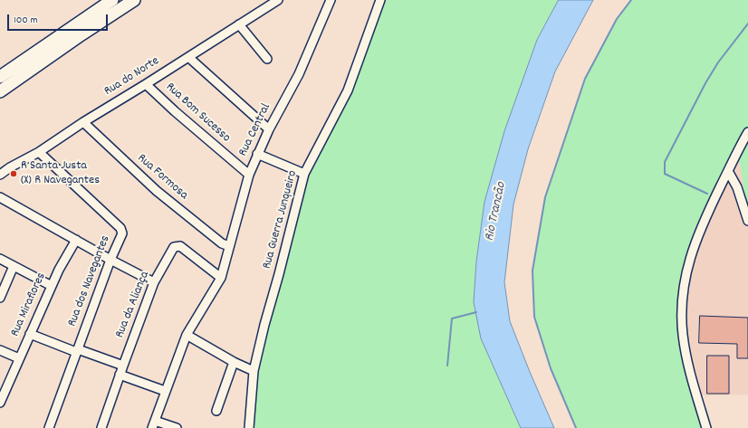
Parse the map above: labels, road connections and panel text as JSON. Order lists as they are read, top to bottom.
{
  "streets": {
    "street": [
      "Rua do Norte",
      "Rua Bom Sucesso",
      "Rua Central",
      "Rua Formosa",
      "Rua Guerra Junqueiro",
      "Rua dos Navegantes",
      "Rua Miraflores",
      "Rua da Aliança"
    ]
  },
  "crossings": [
    ["Rua do Norte", "Rua Bom Sucesso"],
    ["Rua do Norte", "Rua Formosa"],
    ["Rua do Norte", "Rua dos Navegantes"],
    ["Rua Bom Sucesso", "Rua Central"],
    ["Rua Central", "Rua Formosa"],
    ["Rua Central", "Rua da Aliança"]
  ],
  "water": ["Rio Trancão"],
  "places": ["R Santa Justa (X) R Navegantes"],
  "scale_bar": "100 m"
}
